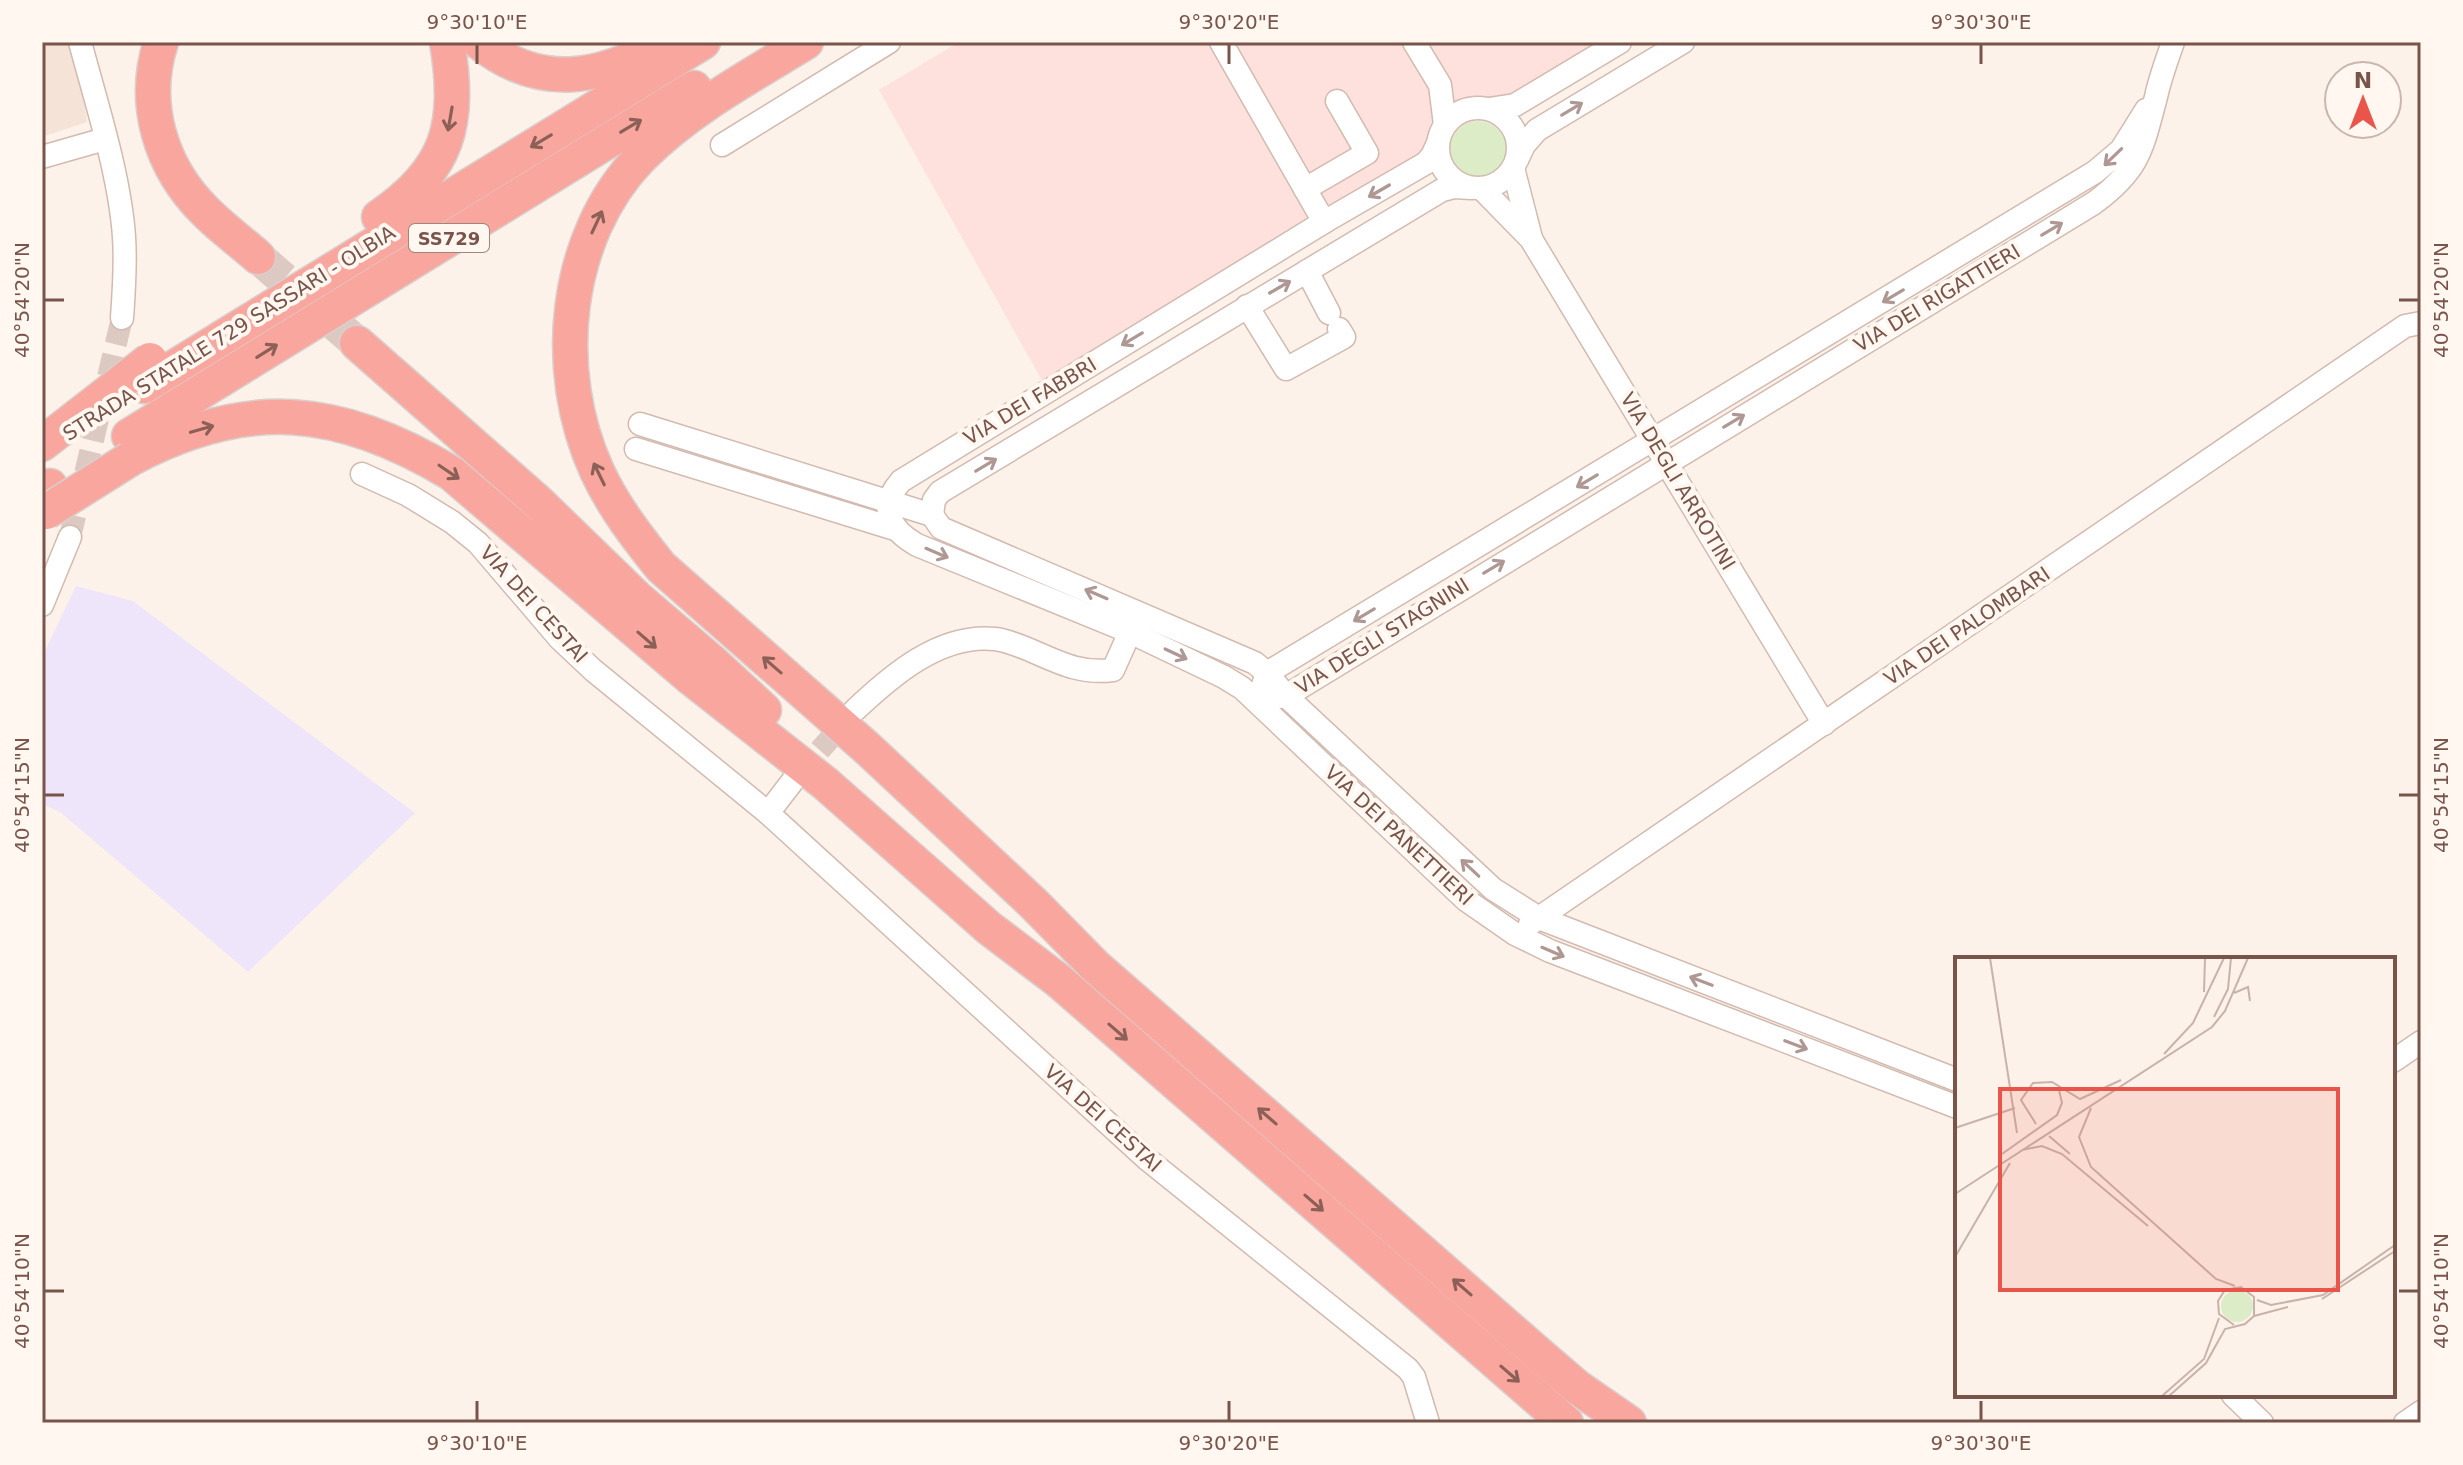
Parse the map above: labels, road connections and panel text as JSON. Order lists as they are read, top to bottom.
{
  "streets": {
    "highway": ["SS729", "STRADA STATALE 729 SASSARI - OLBIA"],
    "street": [
      "VIA DEI RIGATTIERI",
      "VIA DEI FABBRI",
      "VIA DEGLI ARROTINI",
      "VIA DEI CESTAI",
      "VIA DEI PALOMBARI",
      "VIA DEGLI STAGNINI",
      "VIA DEI PANETTIERI"
    ]
  },
  "crossings": [
    ["VIA DEI RIGATTIERI", "VIA DEGLI ARROTINI"],
    ["VIA DEI RIGATTIERI", "VIA DEGLI STAGNINI"],
    ["VIA DEI FABBRI", "VIA DEI PANETTIERI"],
    ["VIA DEGLI ARROTINI", "VIA DEI PALOMBARI"],
    ["VIA DEGLI ARROTINI", "VIA DEGLI STAGNINI"],
    ["VIA DEI PALOMBARI", "VIA DEI PANETTIERI"],
    ["VIA DEGLI STAGNINI", "VIA DEI PANETTIERI"]
  ],
  "north": "top",
  "coordinates": [
    "9°30'10\"E",
    "9°30'20\"E",
    "9°30'30\"E",
    "40°54'20\"N",
    "40°54'15\"N",
    "40°54'10\"N"
  ]
}
